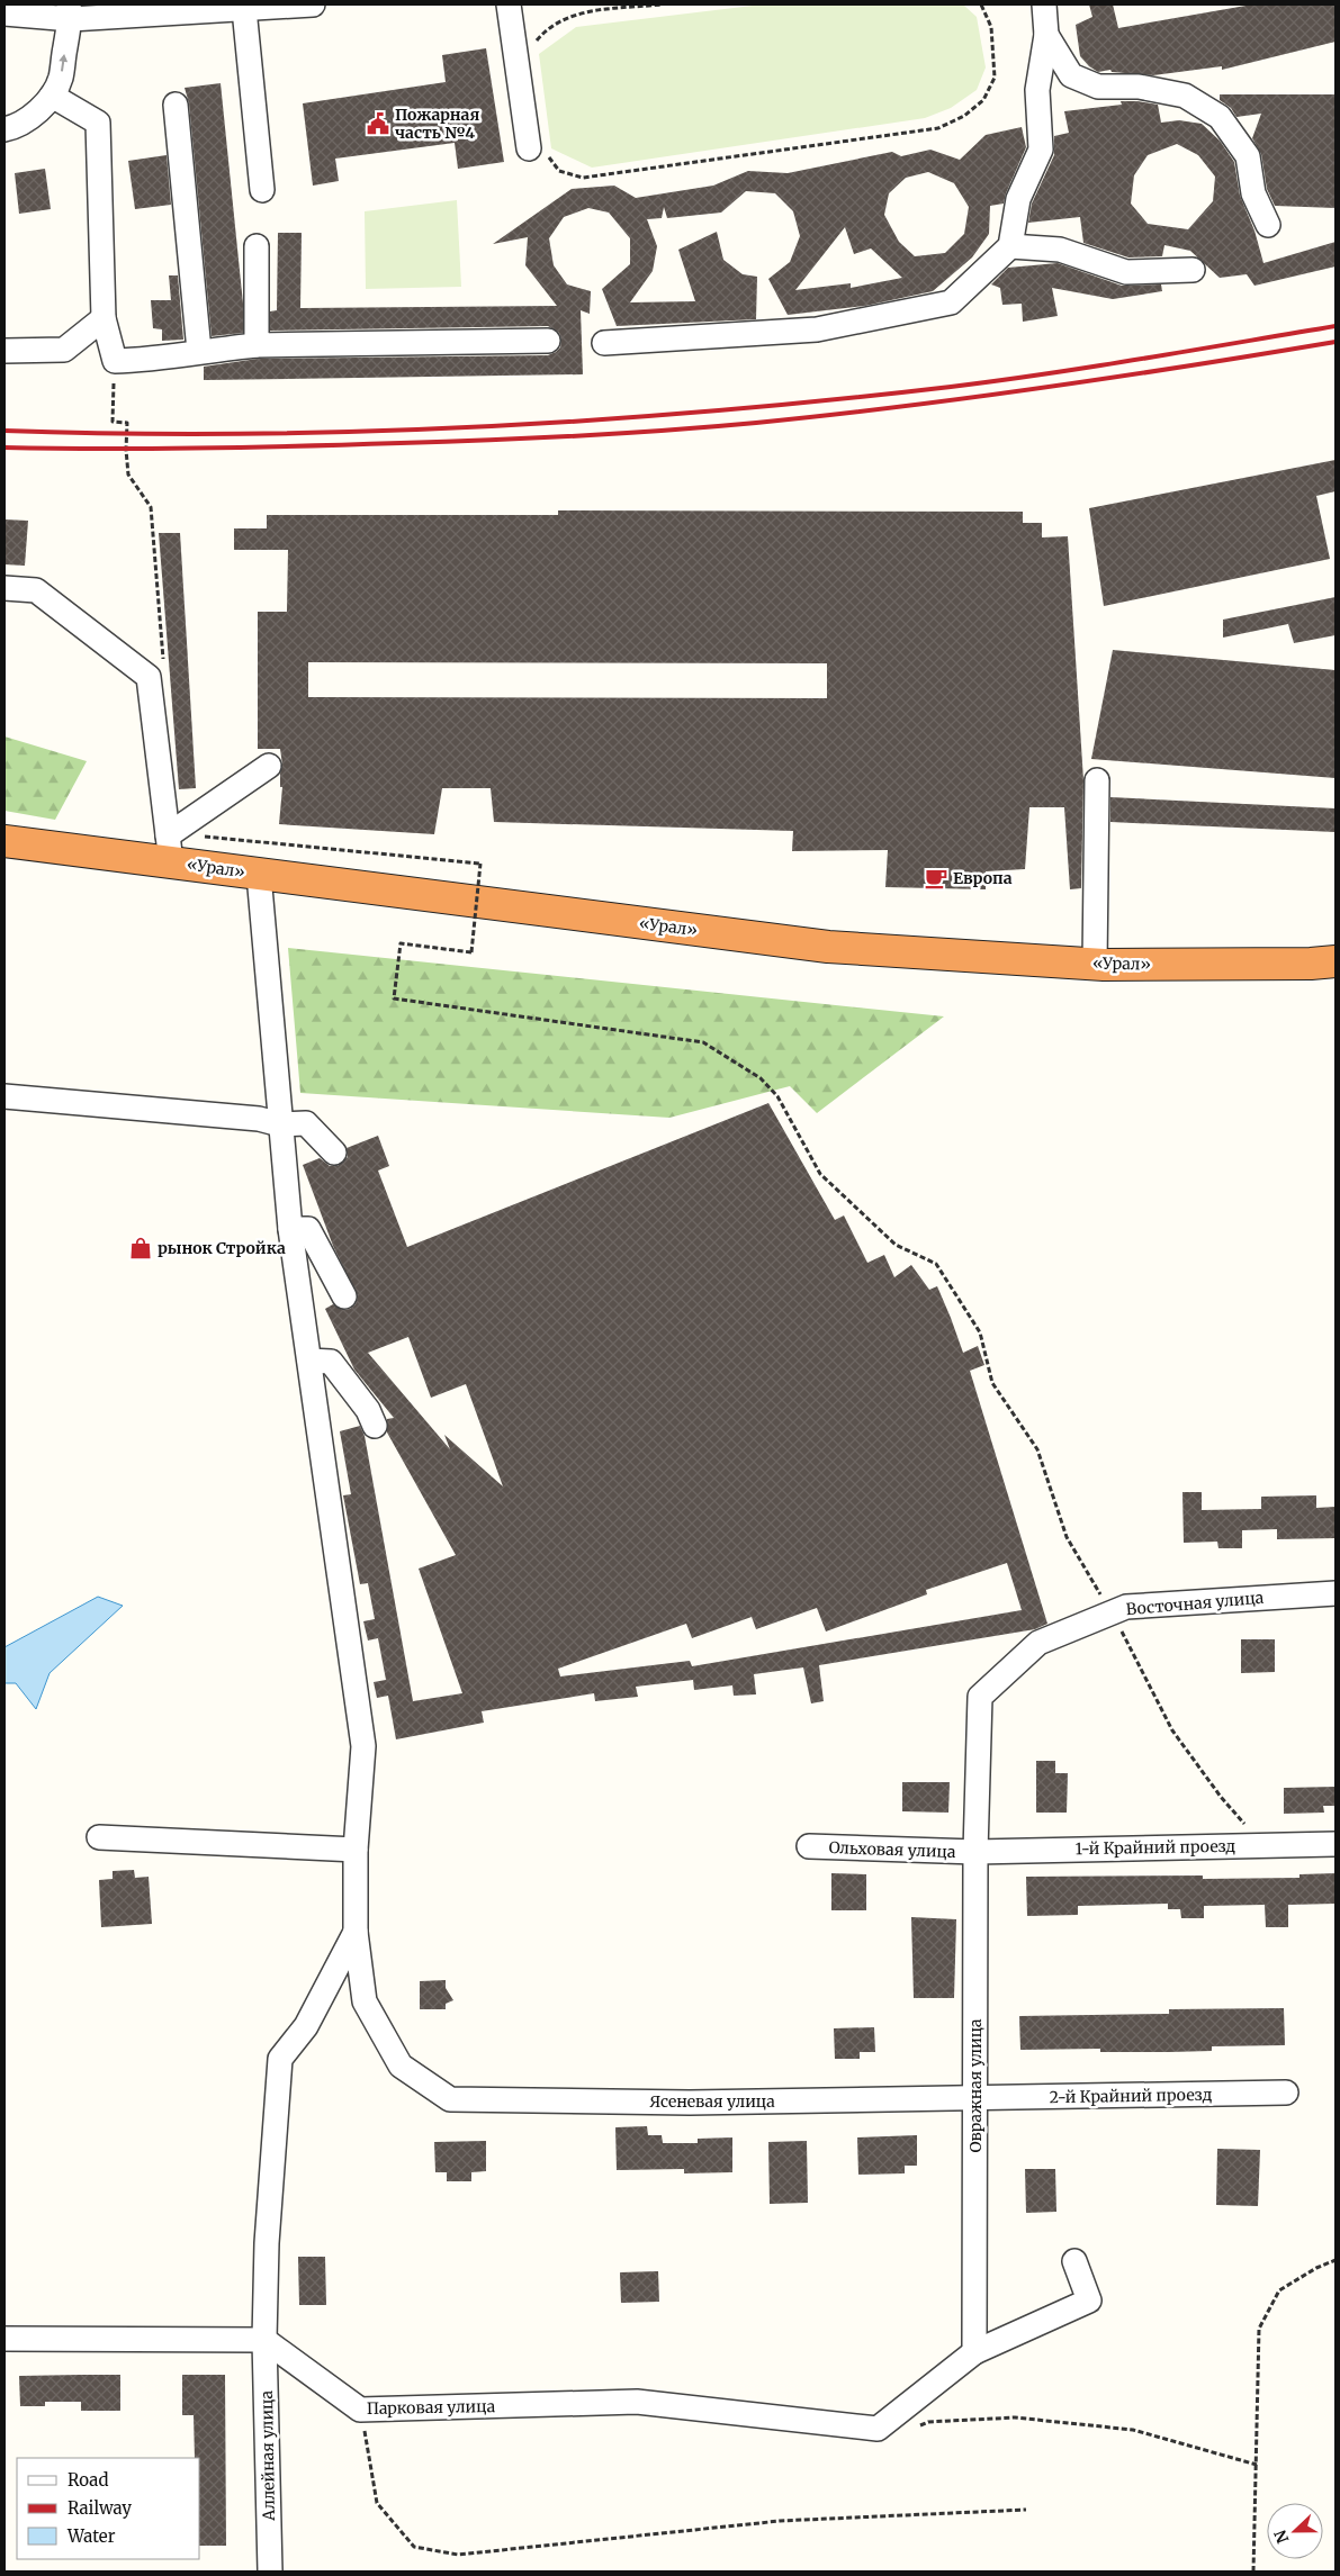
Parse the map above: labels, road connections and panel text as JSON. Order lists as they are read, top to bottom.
{
  "streets": {
    "highway": ["«Урал»"],
    "street": [
      "Восточная улица",
      "1-й Крайний проезд",
      "Ольховая улица",
      "Овражная улица",
      "2-й Крайний проезд",
      "Ясеневая улица",
      "Парковая улица",
      "Аллейная улица"
    ]
  },
  "crossings": [
    ["Восточная улица", "Овражная улица"],
    ["1-й Крайний проезд", "Ольховая улица"],
    ["1-й Крайний проезд", "Овражная улица"],
    ["Ольховая улица", "Овражная улица"],
    ["Овражная улица", "2-й Крайний проезд"],
    ["Овражная улица", "Ясеневая улица"],
    ["2-й Крайний проезд", "Ясеневая улица"],
    ["Ясеневая улица", "Аллейная улица"],
    ["Парковая улица", "Аллейная улица"]
  ],
  "places": {
    "public building": ["Пожарная часть №4"],
    "cafe": ["Европа"],
    "shop": ["рынок Стройка"]
  },
  "legend": ["Road", "Railway", "Water"],
  "north": "left"
}
